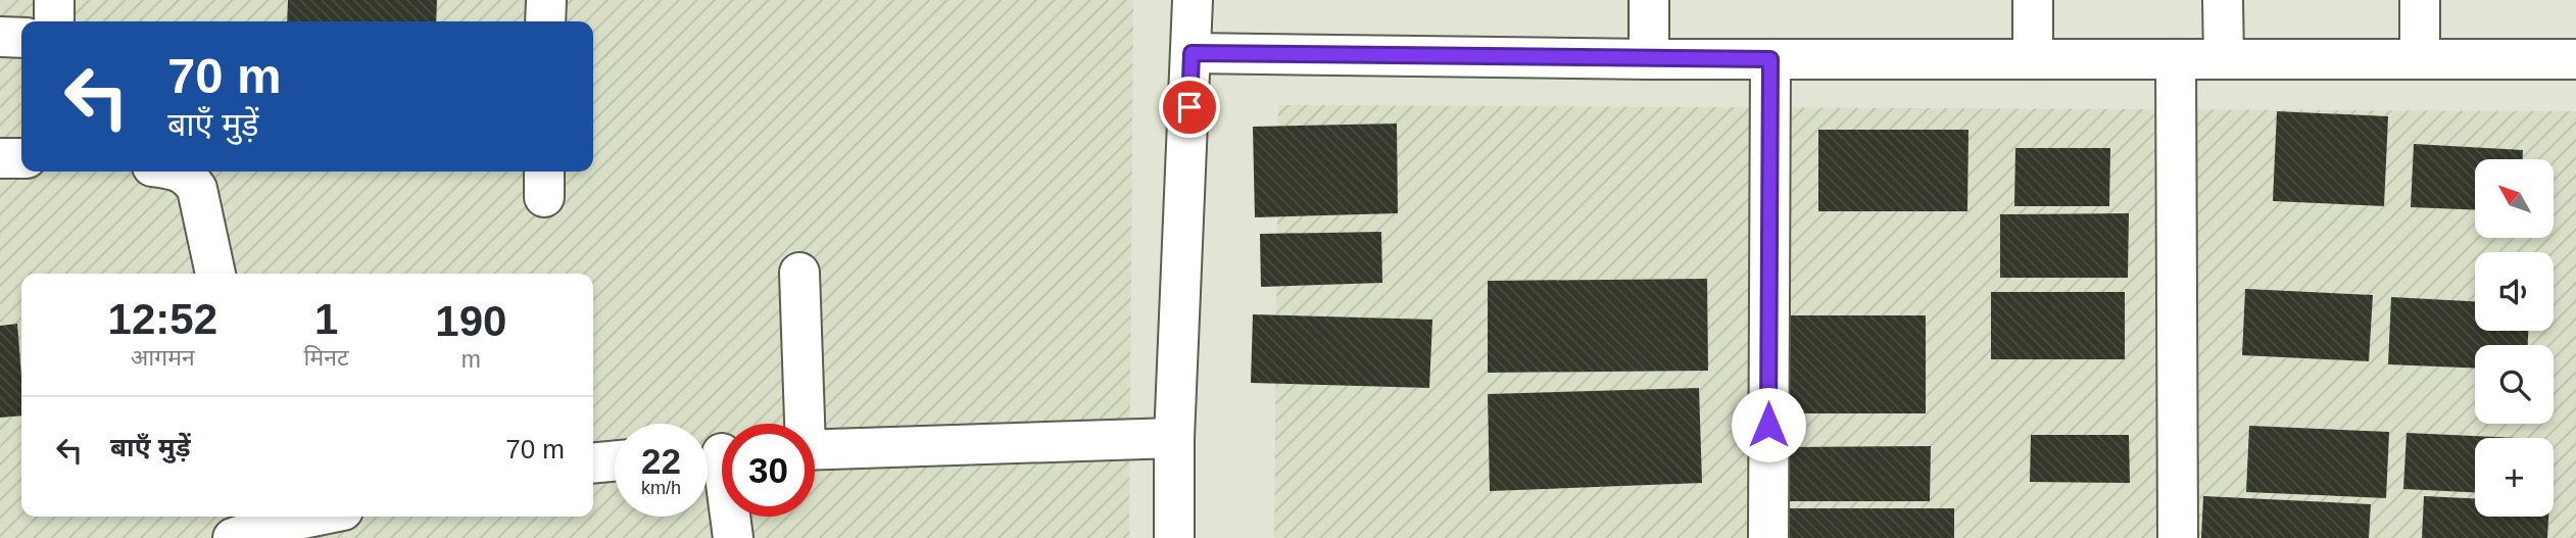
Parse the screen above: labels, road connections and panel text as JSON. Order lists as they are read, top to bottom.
{
  "north": "top left",
  "page": {
    "turn": ["70 m", "बाएँ मुड़ें"],
    "map_buttons": "+",
    "eta": [
      "12:52",
      "आगमन",
      "1",
      "मिनट",
      "190",
      "m"
    ],
    "list": [
      {
        "name": "बाएँ मुड़ें",
        "value": "70 m"
      }
    ],
    "speed": "22 km/h",
    "limit": "30"
  }
}
